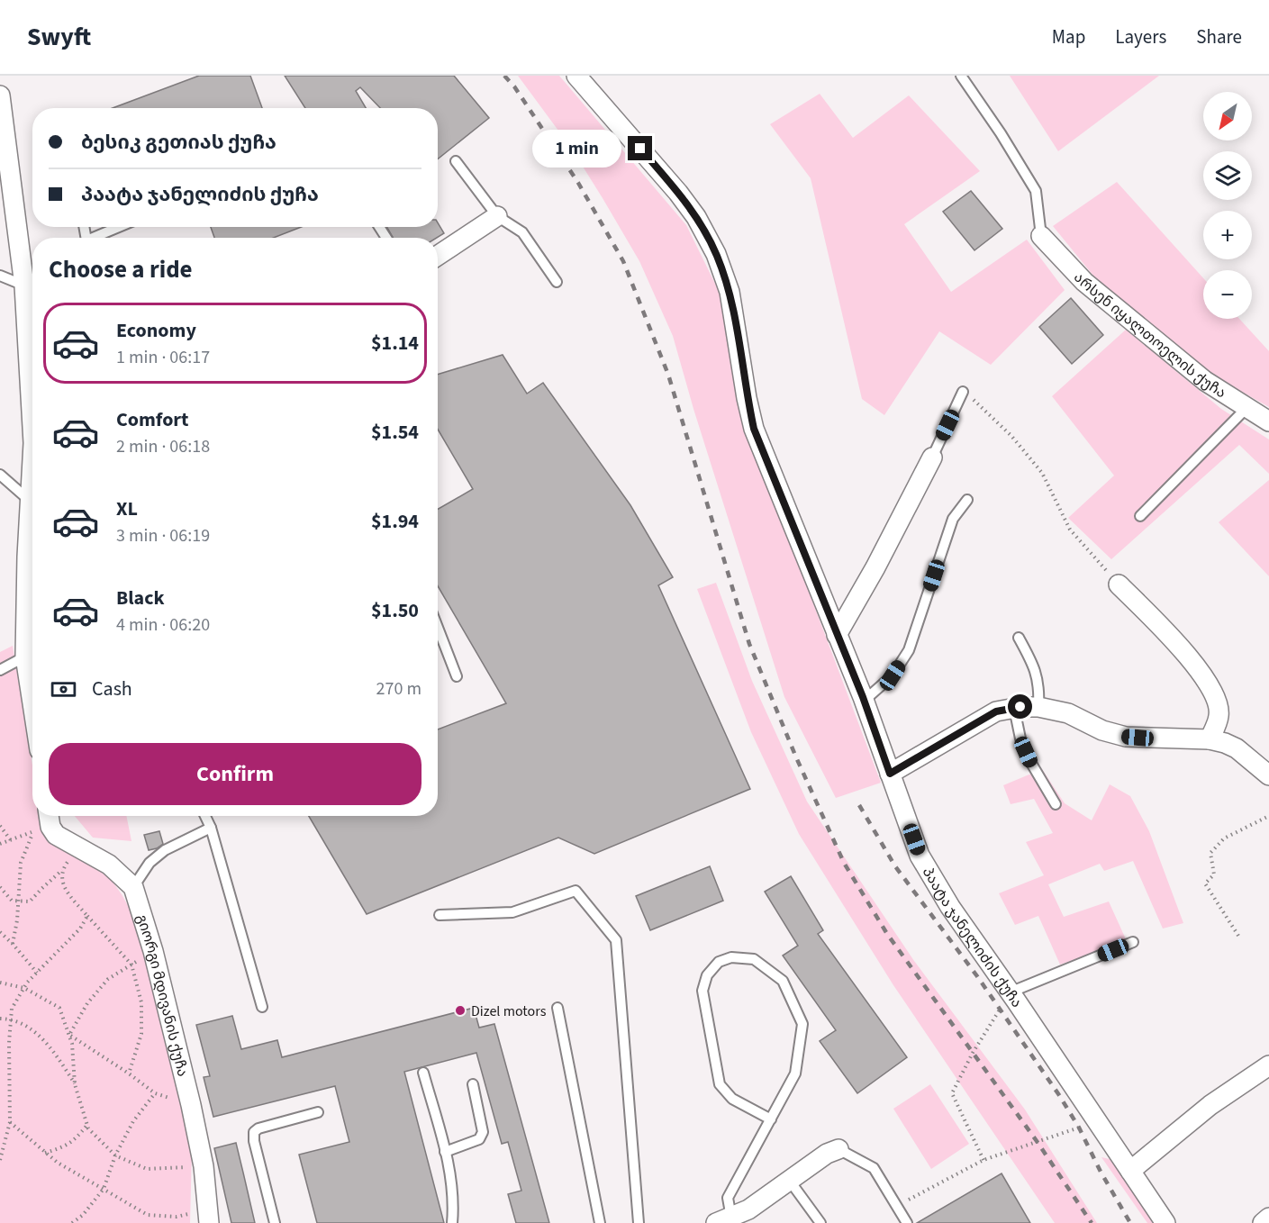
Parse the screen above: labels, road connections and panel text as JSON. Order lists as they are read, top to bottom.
{
  "streets": {
    "street": ["არსენ იყალთოელის ქუჩა", "პაატა ჯანელიძის ქუჩა", "გიორგი მდივანის ქუჩა"]
  },
  "places": ["Dizel motors"],
  "north": "bottom left",
  "page": {
    "header": "Swyft",
    "nav": ["Map", "Layers", "Share"],
    "map_buttons": ["+", "−"],
    "banner": ["ბესიკ გეთიას ქუჩა", "პაატა ჯანელიძის ქუჩა"],
    "bubble": "1 min",
    "heading": "Choose a ride",
    "list": [
      {
        "name": "Economy",
        "note": "1 min · 06:17",
        "value": "$1.14"
      },
      {
        "name": "Comfort",
        "note": "2 min · 06:18",
        "value": "$1.54"
      },
      {
        "name": "XL",
        "note": "3 min · 06:19",
        "value": "$1.94"
      },
      {
        "name": "Black",
        "note": "4 min · 06:20",
        "value": "$1.50"
      }
    ],
    "pay": ["Cash", "270 m"],
    "buttons": "Confirm"
  }
}
